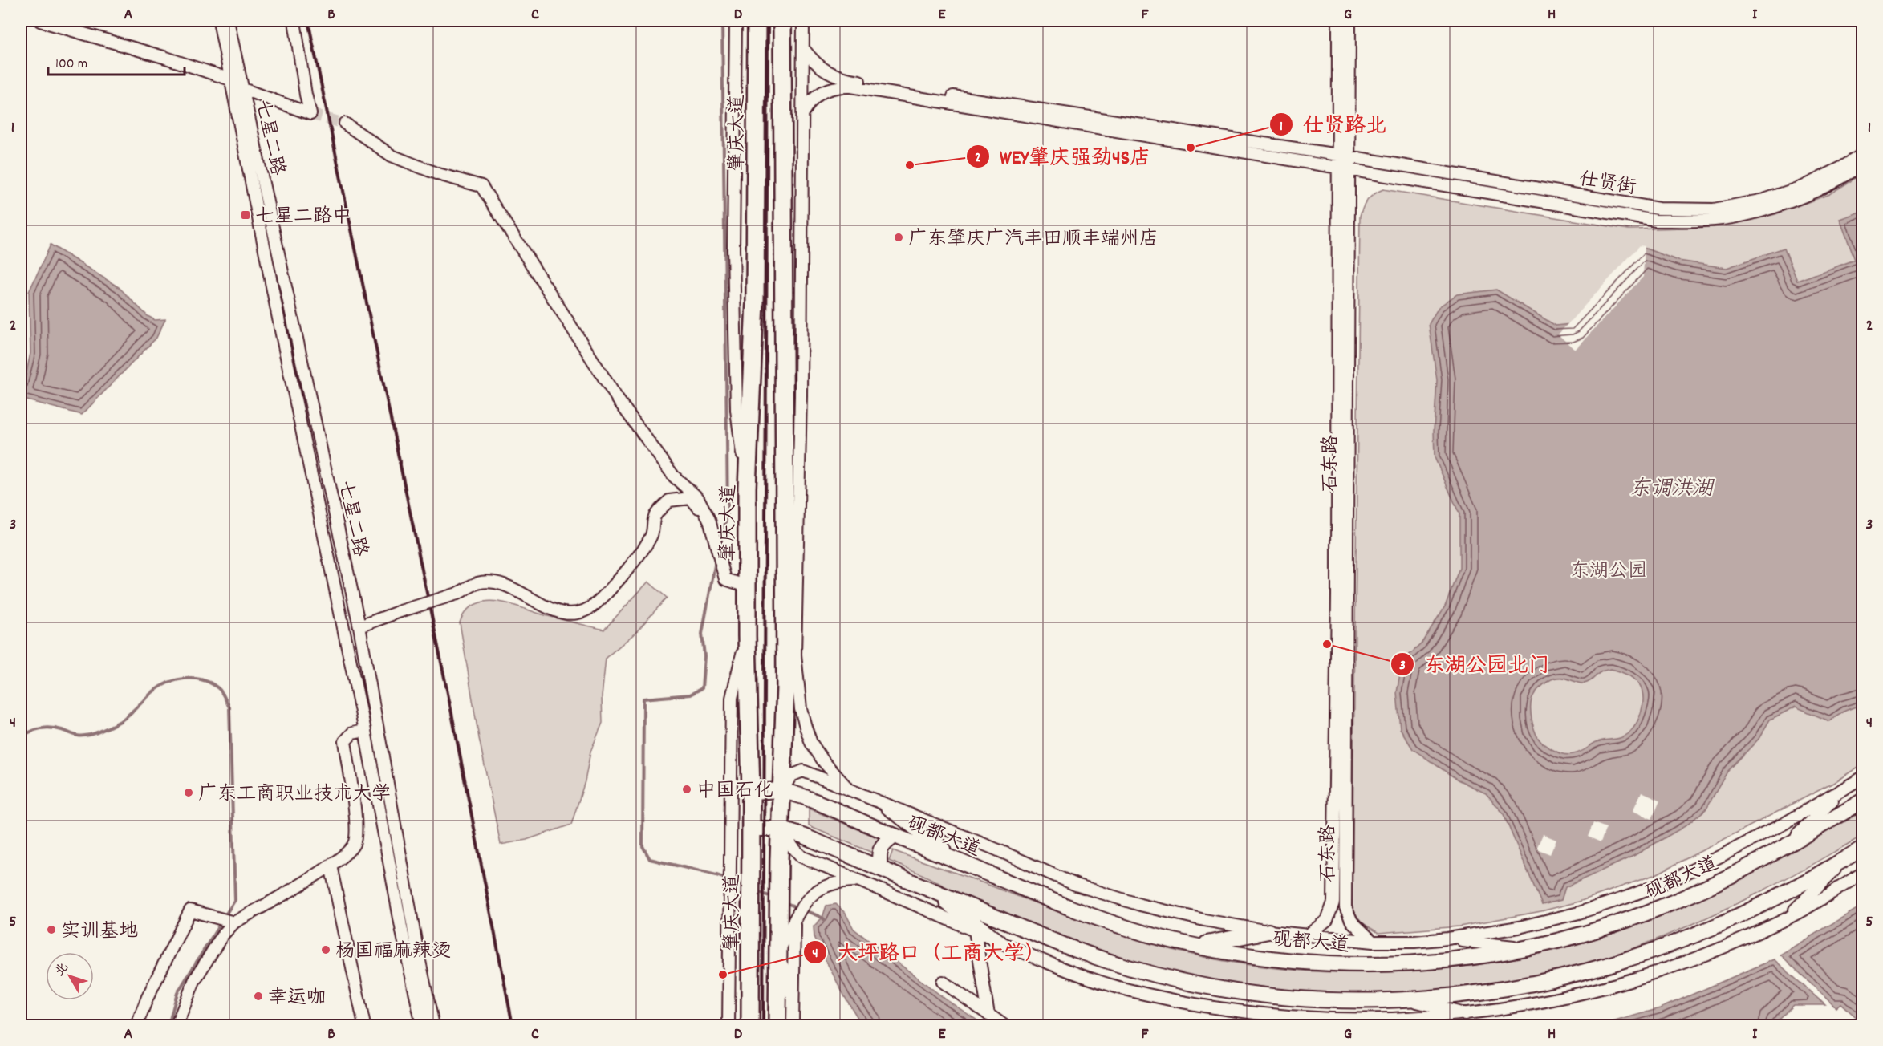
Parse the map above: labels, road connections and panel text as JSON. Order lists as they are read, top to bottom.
{
  "streets": {
    "highway": ["肇庆大道"],
    "main road": ["砚都大道"],
    "street": ["七星二路", "仕贤街", "石东路"]
  },
  "crossings": [
    ["肇庆大道", "砚都大道"],
    ["仕贤街", "石东路"]
  ],
  "water": ["东调洪湖"],
  "parks": ["东湖公园"],
  "places": {
    "other": [
      "仕贤路北",
      "WEY肇庆强劲4S店",
      "广东肇庆广汽丰田顺丰端州店",
      "东湖公园北门",
      "中国石化",
      "广东工商职业技术大学",
      "实训基地",
      "杨国福麻辣烫",
      "大坪路口（工商大学）",
      "幸运咖"
    ],
    "transit": ["七星二路中"]
  },
  "scale_bar": "100 m",
  "north": "top left",
  "grid": {
    "columns": [
      "A",
      "B",
      "C",
      "D",
      "E",
      "F",
      "G",
      "H",
      "I"
    ],
    "rows": [
      "1",
      "2",
      "3",
      "4",
      "5"
    ]
  }
}
